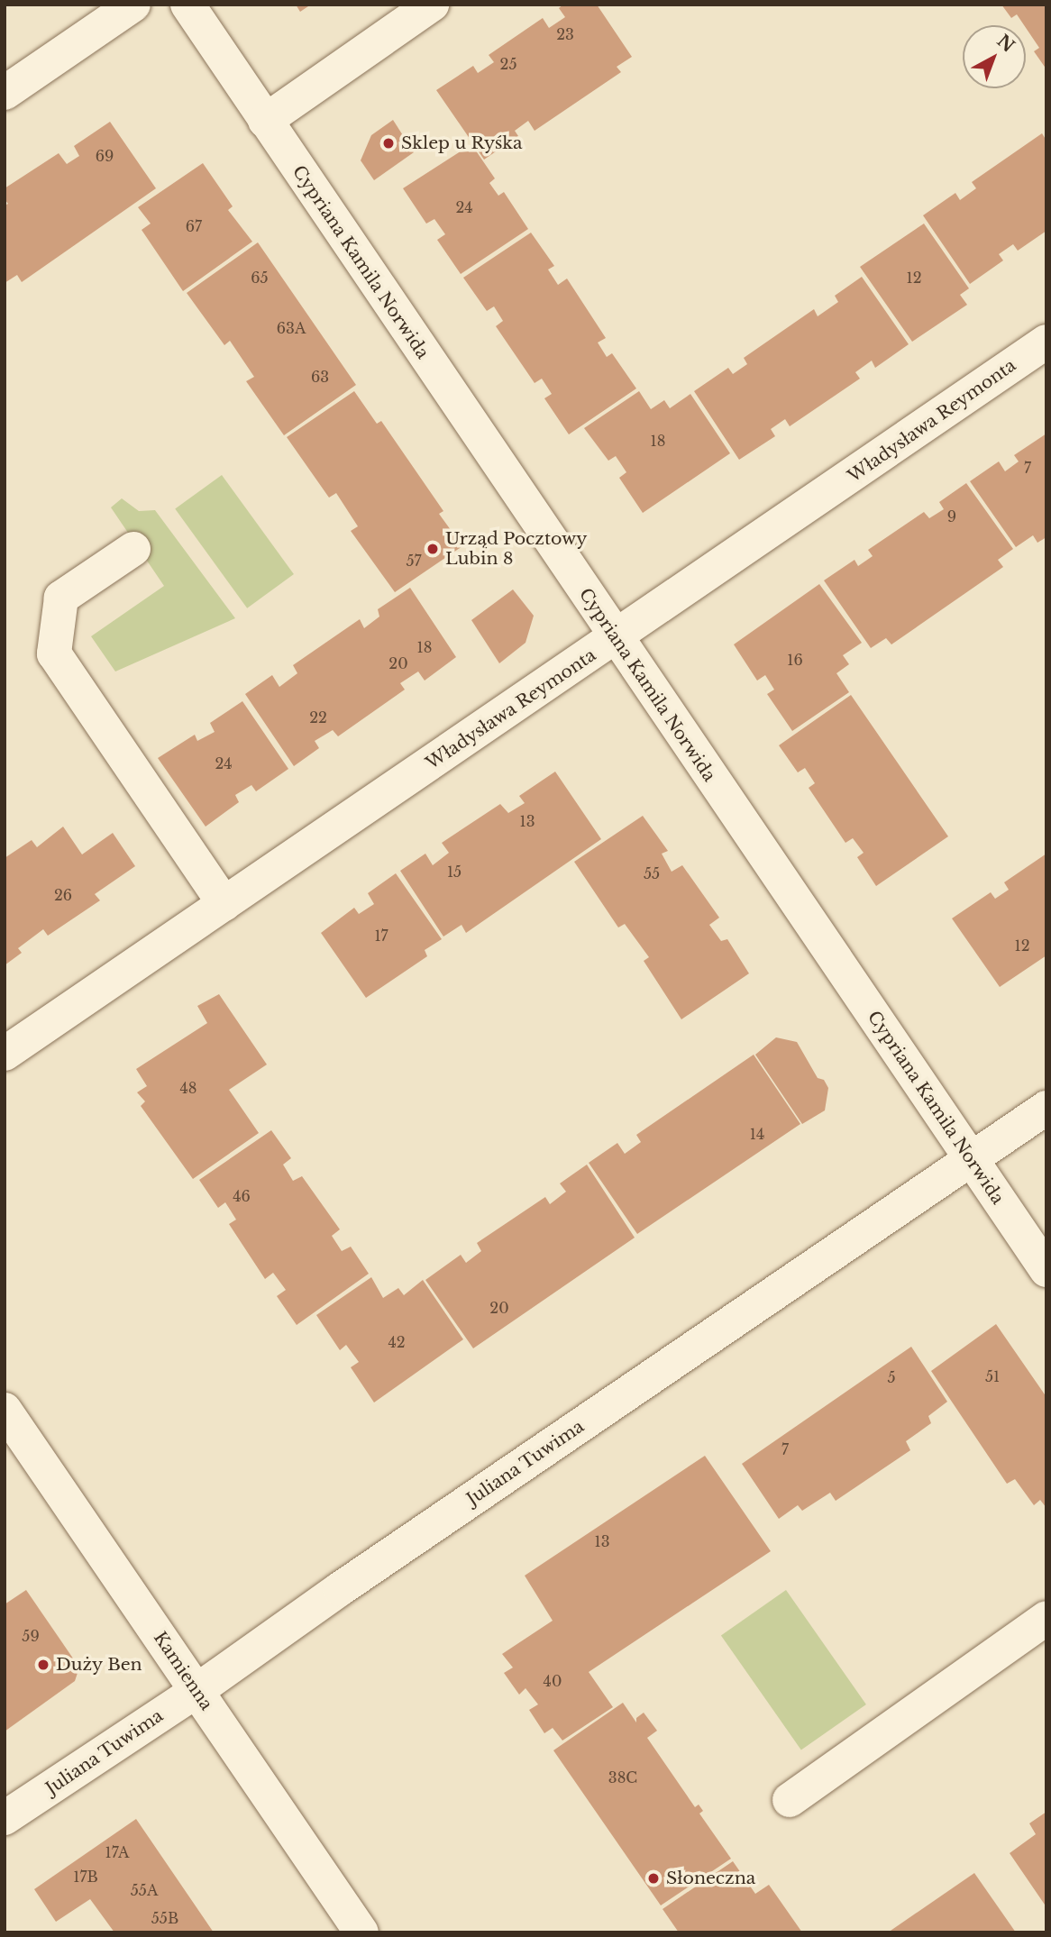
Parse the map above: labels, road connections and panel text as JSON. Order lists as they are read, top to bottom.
{
  "streets": {
    "street": [
      "Cypriana Kamila Norwida",
      "Władysława Reymonta",
      "Juliana Tuwima",
      "Kamienna"
    ]
  },
  "crossings": [
    ["Cypriana Kamila Norwida", "Władysława Reymonta"],
    ["Cypriana Kamila Norwida", "Juliana Tuwima"],
    ["Juliana Tuwima", "Kamienna"]
  ],
  "places": [
    "Sklep u Ryśka",
    "Urząd Pocztowy Lubin 8",
    "Duży Ben",
    "Słoneczna"
  ],
  "house_numbers": [
    "23",
    "25",
    "69",
    "24",
    "67",
    "65",
    "12",
    "63A",
    "63",
    "18",
    "7",
    "9",
    "57",
    "18",
    "16",
    "20",
    "22",
    "24",
    "13",
    "15",
    "55",
    "26",
    "17",
    "12",
    "48",
    "14",
    "46",
    "20",
    "42",
    "51",
    "5",
    "7",
    "13",
    "59",
    "40",
    "38C",
    "17A",
    "17B",
    "55A",
    "55B"
  ],
  "north": "top right"
}
